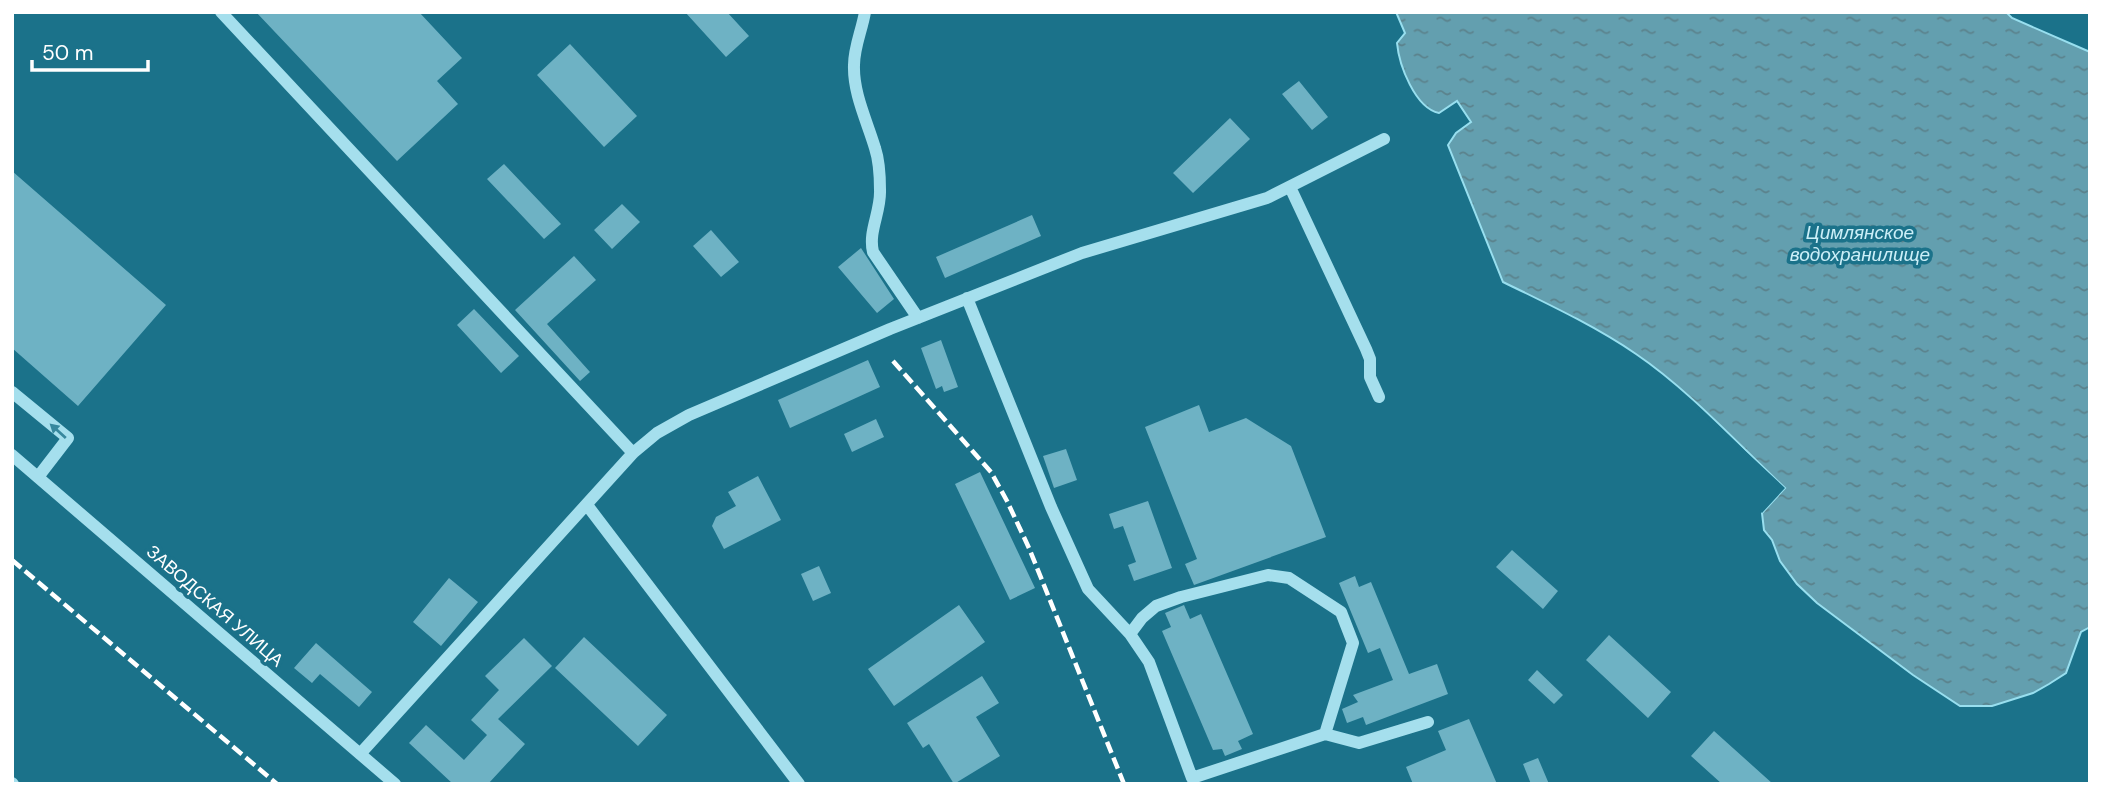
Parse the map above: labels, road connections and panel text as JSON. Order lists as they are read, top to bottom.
{
  "streets": {
    "street": ["ЗАВОДСКАЯ УЛИЦА"]
  },
  "water": ["Цимлянское водохранилище"],
  "scale_bar": "50 m"
}
